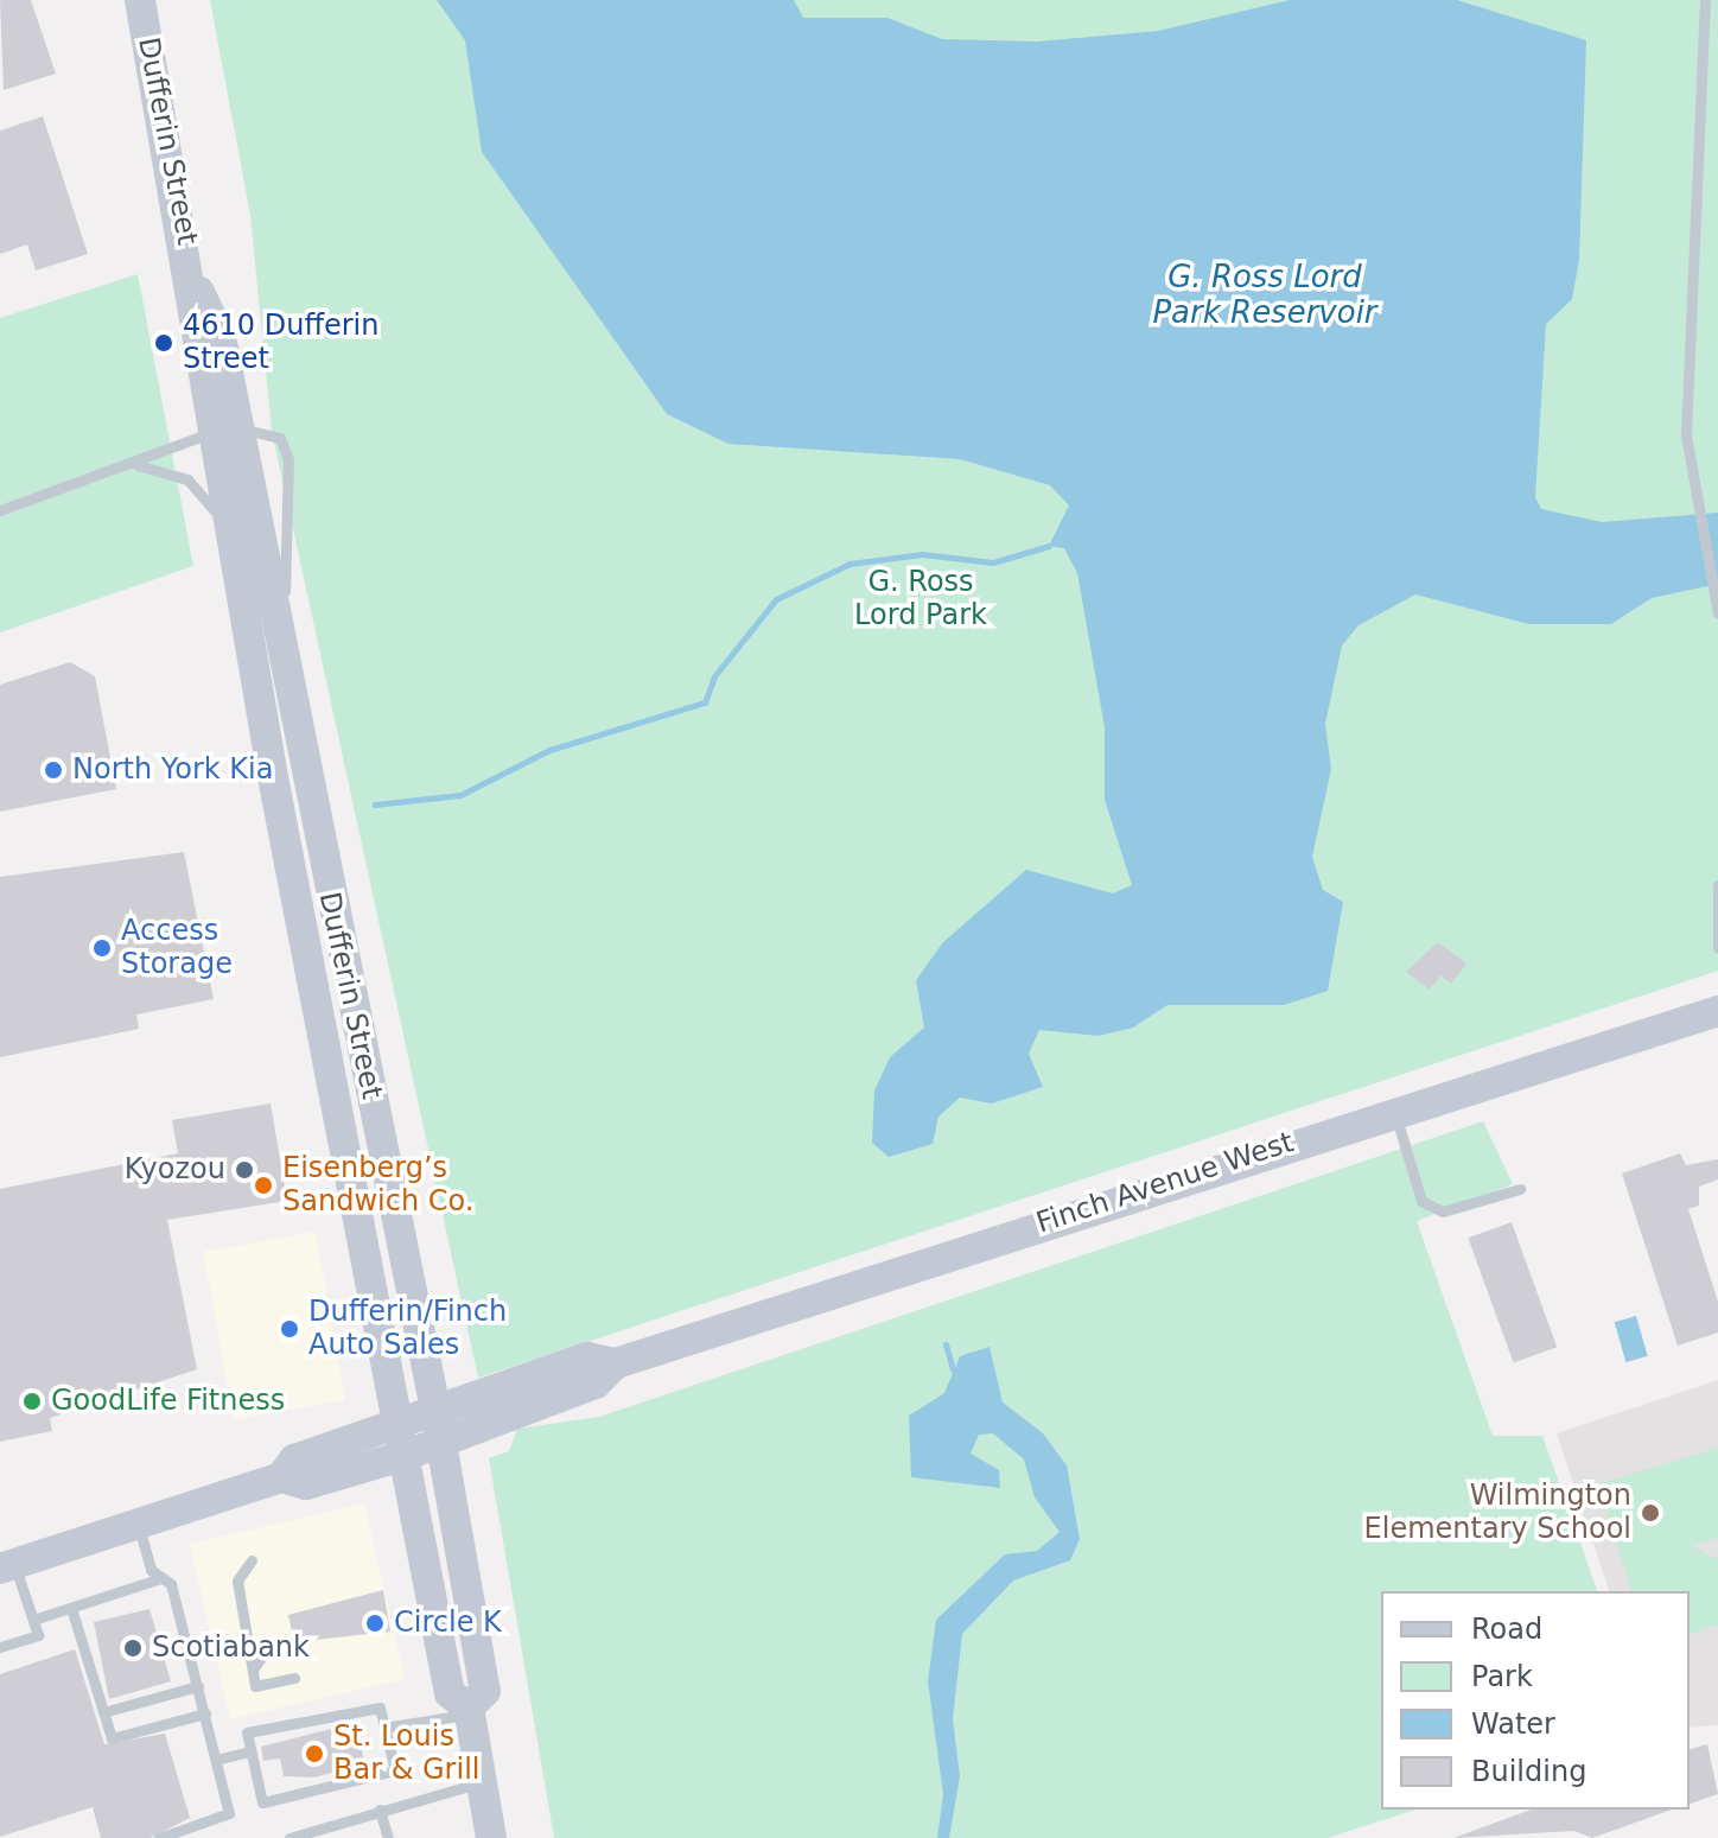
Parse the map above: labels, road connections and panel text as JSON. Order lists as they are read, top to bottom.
{
  "streets": {
    "main road": ["Dufferin Street", "Finch Avenue West"]
  },
  "crossings": [
    ["Dufferin Street", "Finch Avenue West"]
  ],
  "water": ["G. Ross Lord Park Reservoir"],
  "parks": ["G. Ross Lord Park"],
  "places": [
    "4610 Dufferin Street",
    "North York Kia",
    "Access Storage",
    "Kyozou",
    "Eisenberg’s Sandwich Co.",
    "Dufferin/Finch Auto Sales",
    "GoodLife Fitness",
    "Wilmington Elementary School",
    "Circle K",
    "Scotiabank",
    "St. Louis Bar & Grill"
  ],
  "legend": [
    "Road",
    "Park",
    "Water",
    "Building"
  ]
}
